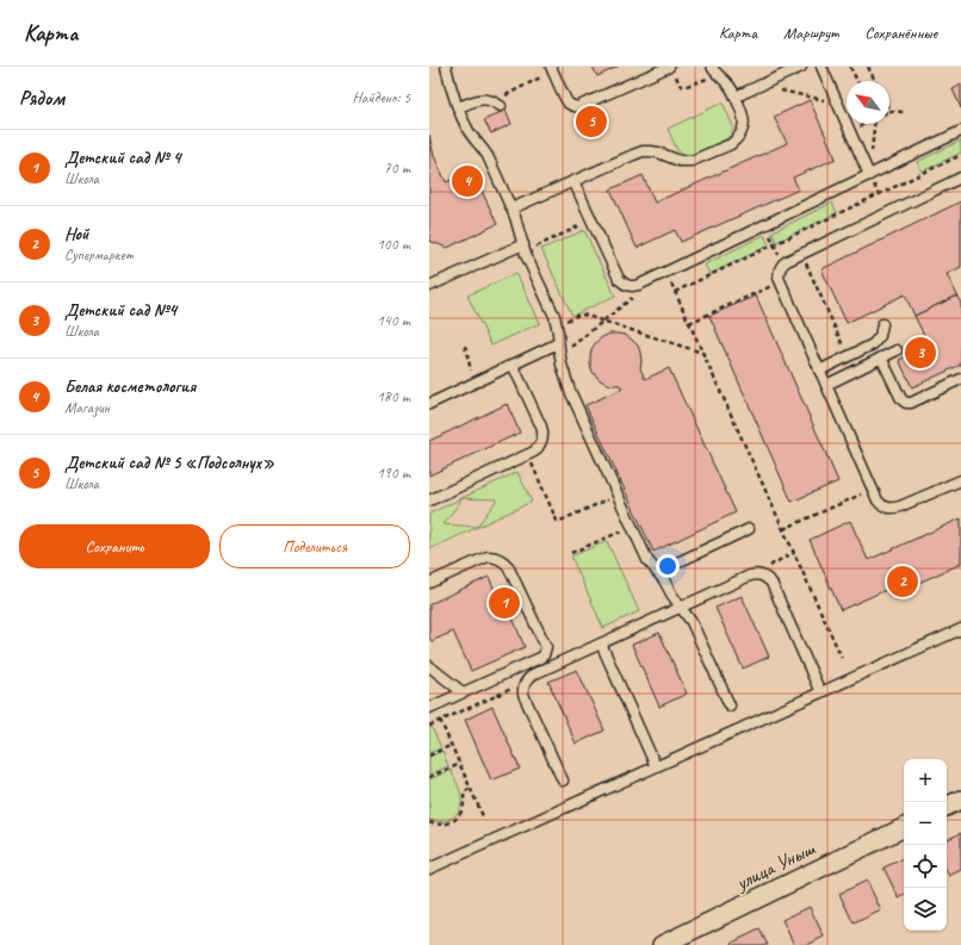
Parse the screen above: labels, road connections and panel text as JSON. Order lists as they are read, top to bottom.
{
  "streets": {
    "street": ["улица Уныш"]
  },
  "north": "top left",
  "page": {
    "header": "Карта",
    "nav": ["Карта", "Маршрут", "Сохранённые"],
    "heading": ["Рядом", "Найдено: 5"],
    "pins": [
      "5",
      "4",
      "3",
      "2",
      "1"
    ],
    "list": [
      {
        "mark": "1",
        "name": "Детский сад № 4",
        "note": "Школа",
        "value": "70 m"
      },
      {
        "mark": "2",
        "name": "Ной",
        "note": "Супермаркет",
        "value": "100 m"
      },
      {
        "mark": "3",
        "name": "Детский сад №4",
        "note": "Школа",
        "value": "140 m"
      },
      {
        "mark": "4",
        "name": "Белая косметология",
        "note": "Магазин",
        "value": "180 m"
      },
      {
        "mark": "5",
        "name": "Детский сад № 5 «Подсолнух»",
        "note": "Школа",
        "value": "190 m"
      }
    ],
    "buttons": ["Сохранить", "Поделиться"],
    "map_buttons": ["+", "−"]
  }
}
